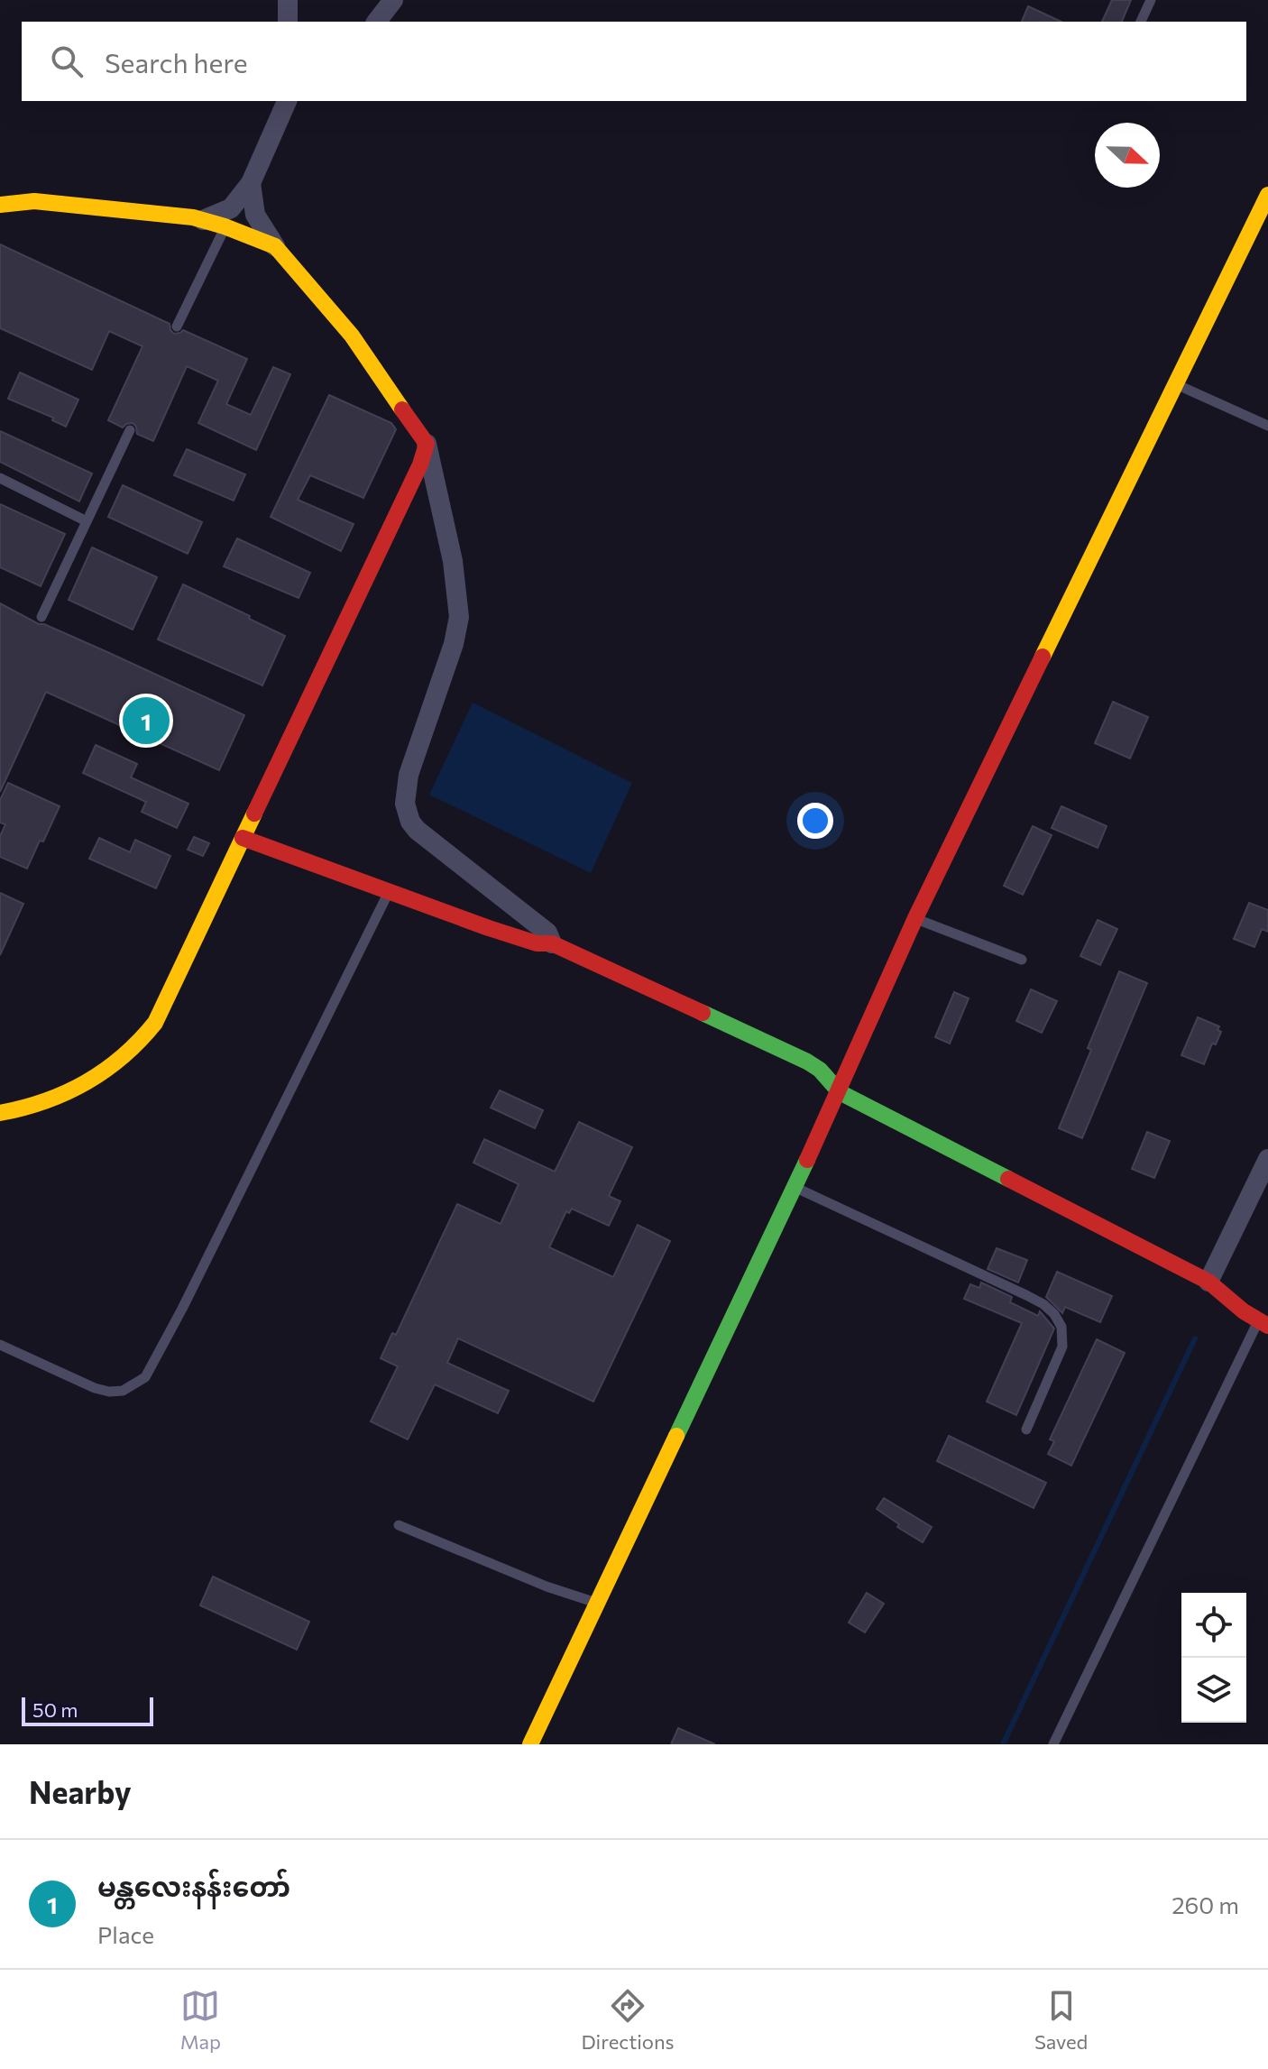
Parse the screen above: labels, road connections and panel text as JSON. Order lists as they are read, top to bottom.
{
  "scale_bar": "50 m",
  "north": "right",
  "page": {
    "search": "Search here",
    "pins": "1",
    "scale": "50 m",
    "heading": "Nearby",
    "list": [
      {
        "mark": "1",
        "name": "မန္တလေးနန်းတော်",
        "note": "Place",
        "value": "260 m"
      }
    ],
    "nav": ["Map", "Directions", "Saved"]
  }
}
